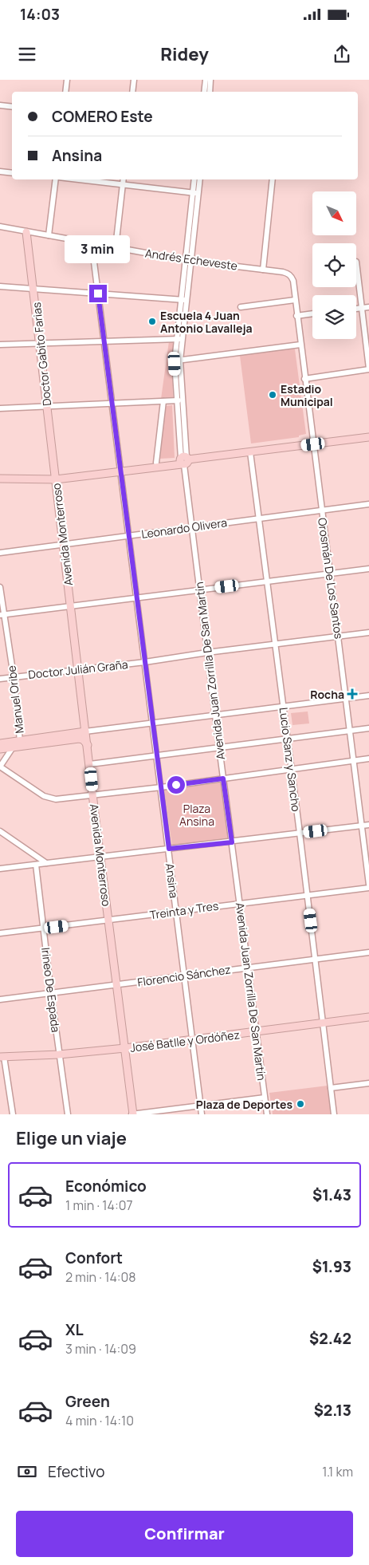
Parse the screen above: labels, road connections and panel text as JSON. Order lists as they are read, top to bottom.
{
  "streets": {
    "street": [
      "Andrés Echeveste",
      "Doctor Gabito Farias",
      "Leonardo Olivera",
      "Avenida Monterroso",
      "Orosmán De Los Santos",
      "Doctor Julián Graña",
      "Avenida Juan Zorrilla De San Martín",
      "Manuel Oribe",
      "Lucio Sanz y Sancho",
      "Ansina",
      "Treinta y Tres",
      "Florencio Sánchez",
      "Irineo De Espada",
      "José Batlle y Ordóñez"
    ]
  },
  "crossings": [
    ["Andrés Echeveste", "Doctor Gabito Farias"],
    ["Andrés Echeveste", "Orosmán De Los Santos"],
    ["Andrés Echeveste", "Ansina"],
    ["Doctor Gabito Farias", "Avenida Monterroso"],
    ["Leonardo Olivera", "Avenida Monterroso"],
    ["Leonardo Olivera", "Orosmán De Los Santos"],
    ["Leonardo Olivera", "Avenida Juan Zorrilla De San Martín"],
    ["Leonardo Olivera", "Lucio Sanz y Sancho"],
    ["Leonardo Olivera", "Ansina"],
    ["Avenida Monterroso", "Doctor Julián Graña"],
    ["Avenida Monterroso", "Treinta y Tres"],
    ["Avenida Monterroso", "Florencio Sánchez"],
    ["Avenida Monterroso", "José Batlle y Ordóñez"],
    ["Orosmán De Los Santos", "Doctor Julián Graña"],
    ["Doctor Julián Graña", "Avenida Juan Zorrilla De San Martín"],
    ["Doctor Julián Graña", "Manuel Oribe"],
    ["Doctor Julián Graña", "Lucio Sanz y Sancho"],
    ["Doctor Julián Graña", "Ansina"],
    ["Avenida Juan Zorrilla De San Martín", "Treinta y Tres"],
    ["Avenida Juan Zorrilla De San Martín", "Florencio Sánchez"],
    ["Avenida Juan Zorrilla De San Martín", "José Batlle y Ordóñez"],
    ["Lucio Sanz y Sancho", "Treinta y Tres"],
    ["Lucio Sanz y Sancho", "Florencio Sánchez"],
    ["Lucio Sanz y Sancho", "José Batlle y Ordóñez"],
    ["Ansina", "Treinta y Tres"],
    ["Ansina", "Florencio Sánchez"],
    ["Ansina", "José Batlle y Ordóñez"],
    ["Treinta y Tres", "Irineo De Espada"],
    ["Florencio Sánchez", "Irineo De Espada"],
    ["Irineo De Espada", "José Batlle y Ordóñez"]
  ],
  "parks": ["Plaza Ansina"],
  "places": {
    "other": ["Escuela 4 Juan Antonio Lavalleja", "Estadio Municipal", "Plaza de Deportes"],
    "health": ["Rocha"]
  },
  "north": "bottom right",
  "page": {
    "status": "14:03",
    "header": "Ridey",
    "banner": ["COMERO Este", "Ansina"],
    "bubble": "3 min",
    "heading": "Elige un viaje",
    "list": [
      {
        "name": "Económico",
        "note": "1 min · 14:07",
        "value": "$1.43"
      },
      {
        "name": "Confort",
        "note": "2 min · 14:08",
        "value": "$1.93"
      },
      {
        "name": "XL",
        "note": "3 min · 14:09",
        "value": "$2.42"
      },
      {
        "name": "Green",
        "note": "4 min · 14:10",
        "value": "$2.13"
      }
    ],
    "pay": ["Efectivo", "1.1 km"],
    "buttons": "Confirmar"
  }
}
